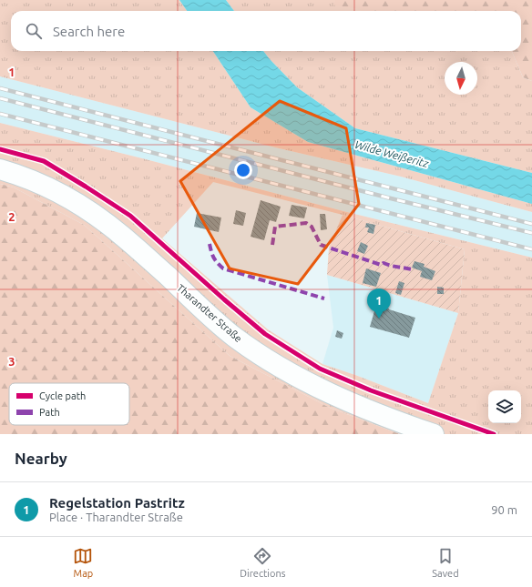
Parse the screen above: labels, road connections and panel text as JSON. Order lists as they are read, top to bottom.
{
  "streets": {
    "main road": ["Tharandter Straße"]
  },
  "water": ["Wilde Weißeritz"],
  "legend": ["Cycle path", "Path"],
  "north": "bottom",
  "page": {
    "search": "Search here",
    "pins": "1",
    "heading": "Nearby",
    "list": [
      {
        "mark": "1",
        "name": "Regelstation Pastritz",
        "note": "Place · Tharandter Straße",
        "value": "90 m"
      }
    ],
    "nav": ["Map", "Directions", "Saved"]
  },
  "grid": {
    "rows": ["1", "2", "3"]
  }
}
